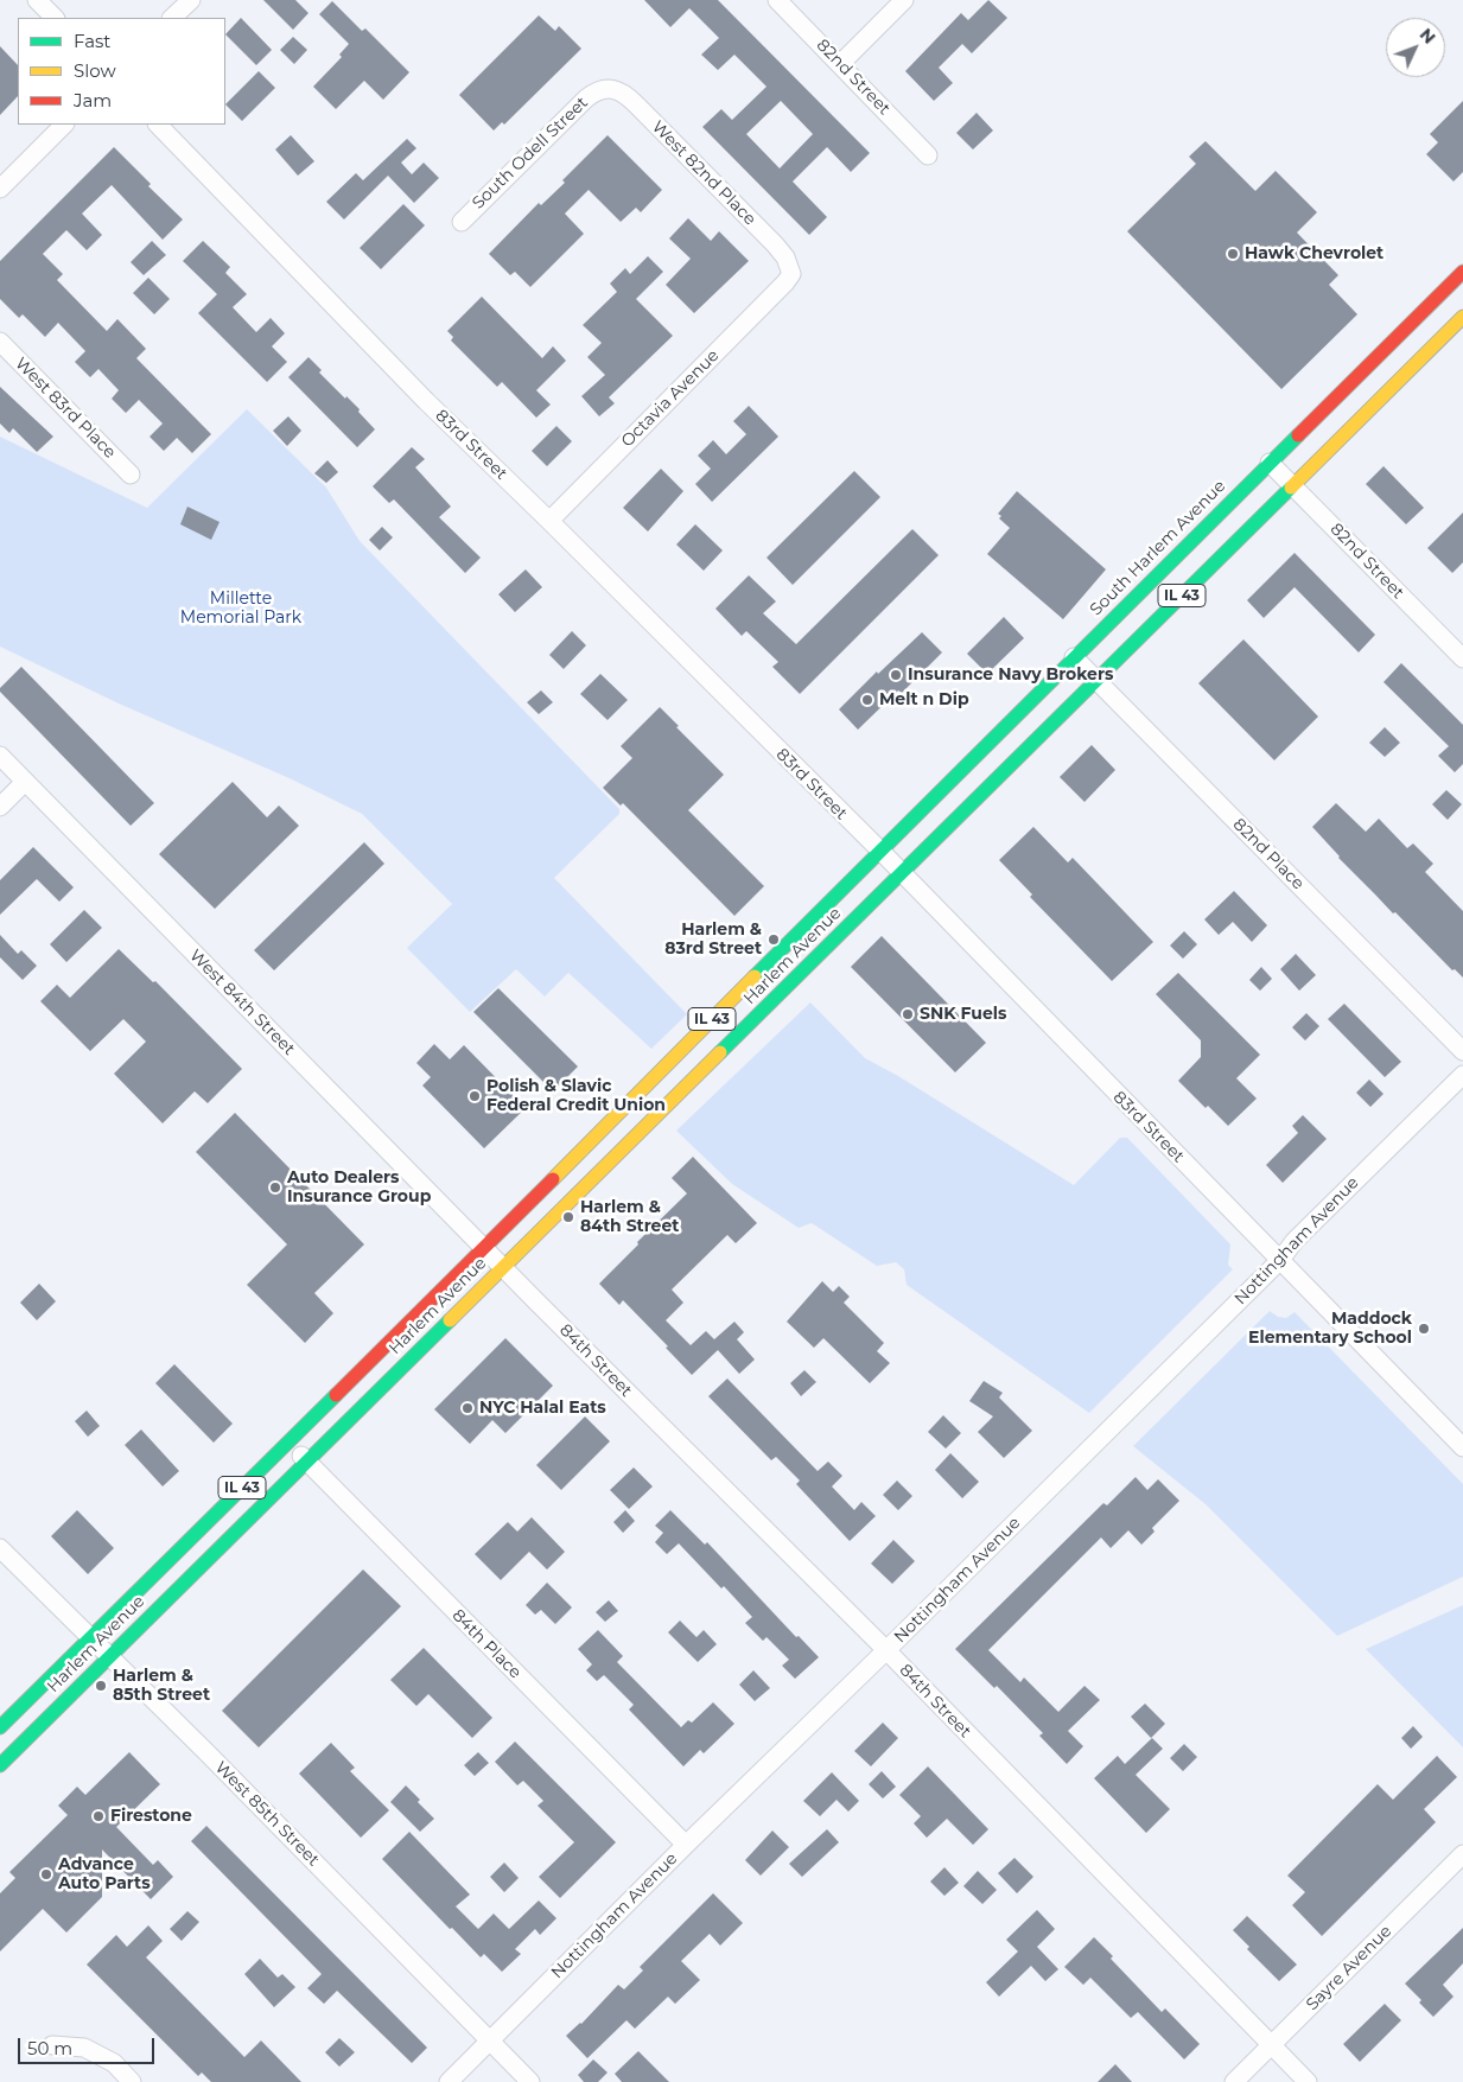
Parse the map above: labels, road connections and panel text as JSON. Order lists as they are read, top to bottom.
{
  "streets": {
    "main road": ["South Harlem Avenue", "IL 43", "Harlem Avenue"],
    "street": [
      "82nd Street",
      "South Odell Street",
      "West 82nd Place",
      "Octavia Avenue",
      "West 83rd Place",
      "83rd Street",
      "82nd Place",
      "West 84th Street",
      "Nottingham Avenue",
      "84th Street",
      "84th Place",
      "West 85th Street",
      "Sayre Avenue"
    ]
  },
  "crossings": [
    ["82nd Street", "South Harlem Avenue"],
    ["82nd Street", "IL 43"],
    ["South Odell Street", "West 82nd Place"],
    ["West 82nd Place", "Octavia Avenue"],
    ["Octavia Avenue", "83rd Street"],
    ["83rd Street", "South Harlem Avenue"],
    ["83rd Street", "IL 43"],
    ["83rd Street", "Harlem Avenue"],
    ["83rd Street", "Nottingham Avenue"],
    ["South Harlem Avenue", "82nd Place"],
    ["South Harlem Avenue", "Harlem Avenue"],
    ["IL 43", "82nd Place"],
    ["IL 43", "Harlem Avenue"],
    ["Harlem Avenue", "West 84th Street"],
    ["Harlem Avenue", "84th Street"],
    ["Harlem Avenue", "84th Place"],
    ["Harlem Avenue", "West 85th Street"],
    ["West 84th Street", "84th Street"],
    ["Nottingham Avenue", "84th Street"],
    ["Nottingham Avenue", "84th Place"],
    ["Nottingham Avenue", "West 85th Street"],
    ["84th Street", "Sayre Avenue"]
  ],
  "parks": ["Millette Memorial Park"],
  "places": [
    "Hawk Chevrolet",
    "Insurance Navy Brokers",
    "Melt n Dip",
    "Harlem & 83rd Street",
    "SNK Fuels",
    "Polish & Slavic Federal Credit Union",
    "Auto Dealers Insurance Group",
    "Harlem & 84th Street",
    "Maddock Elementary School",
    "NYC Halal Eats",
    "Harlem & 85th Street",
    "Firestone",
    "Advance Auto Parts"
  ],
  "legend": ["Fast", "Slow", "Jam"],
  "scale_bar": "50 m",
  "north": "top right"
}
